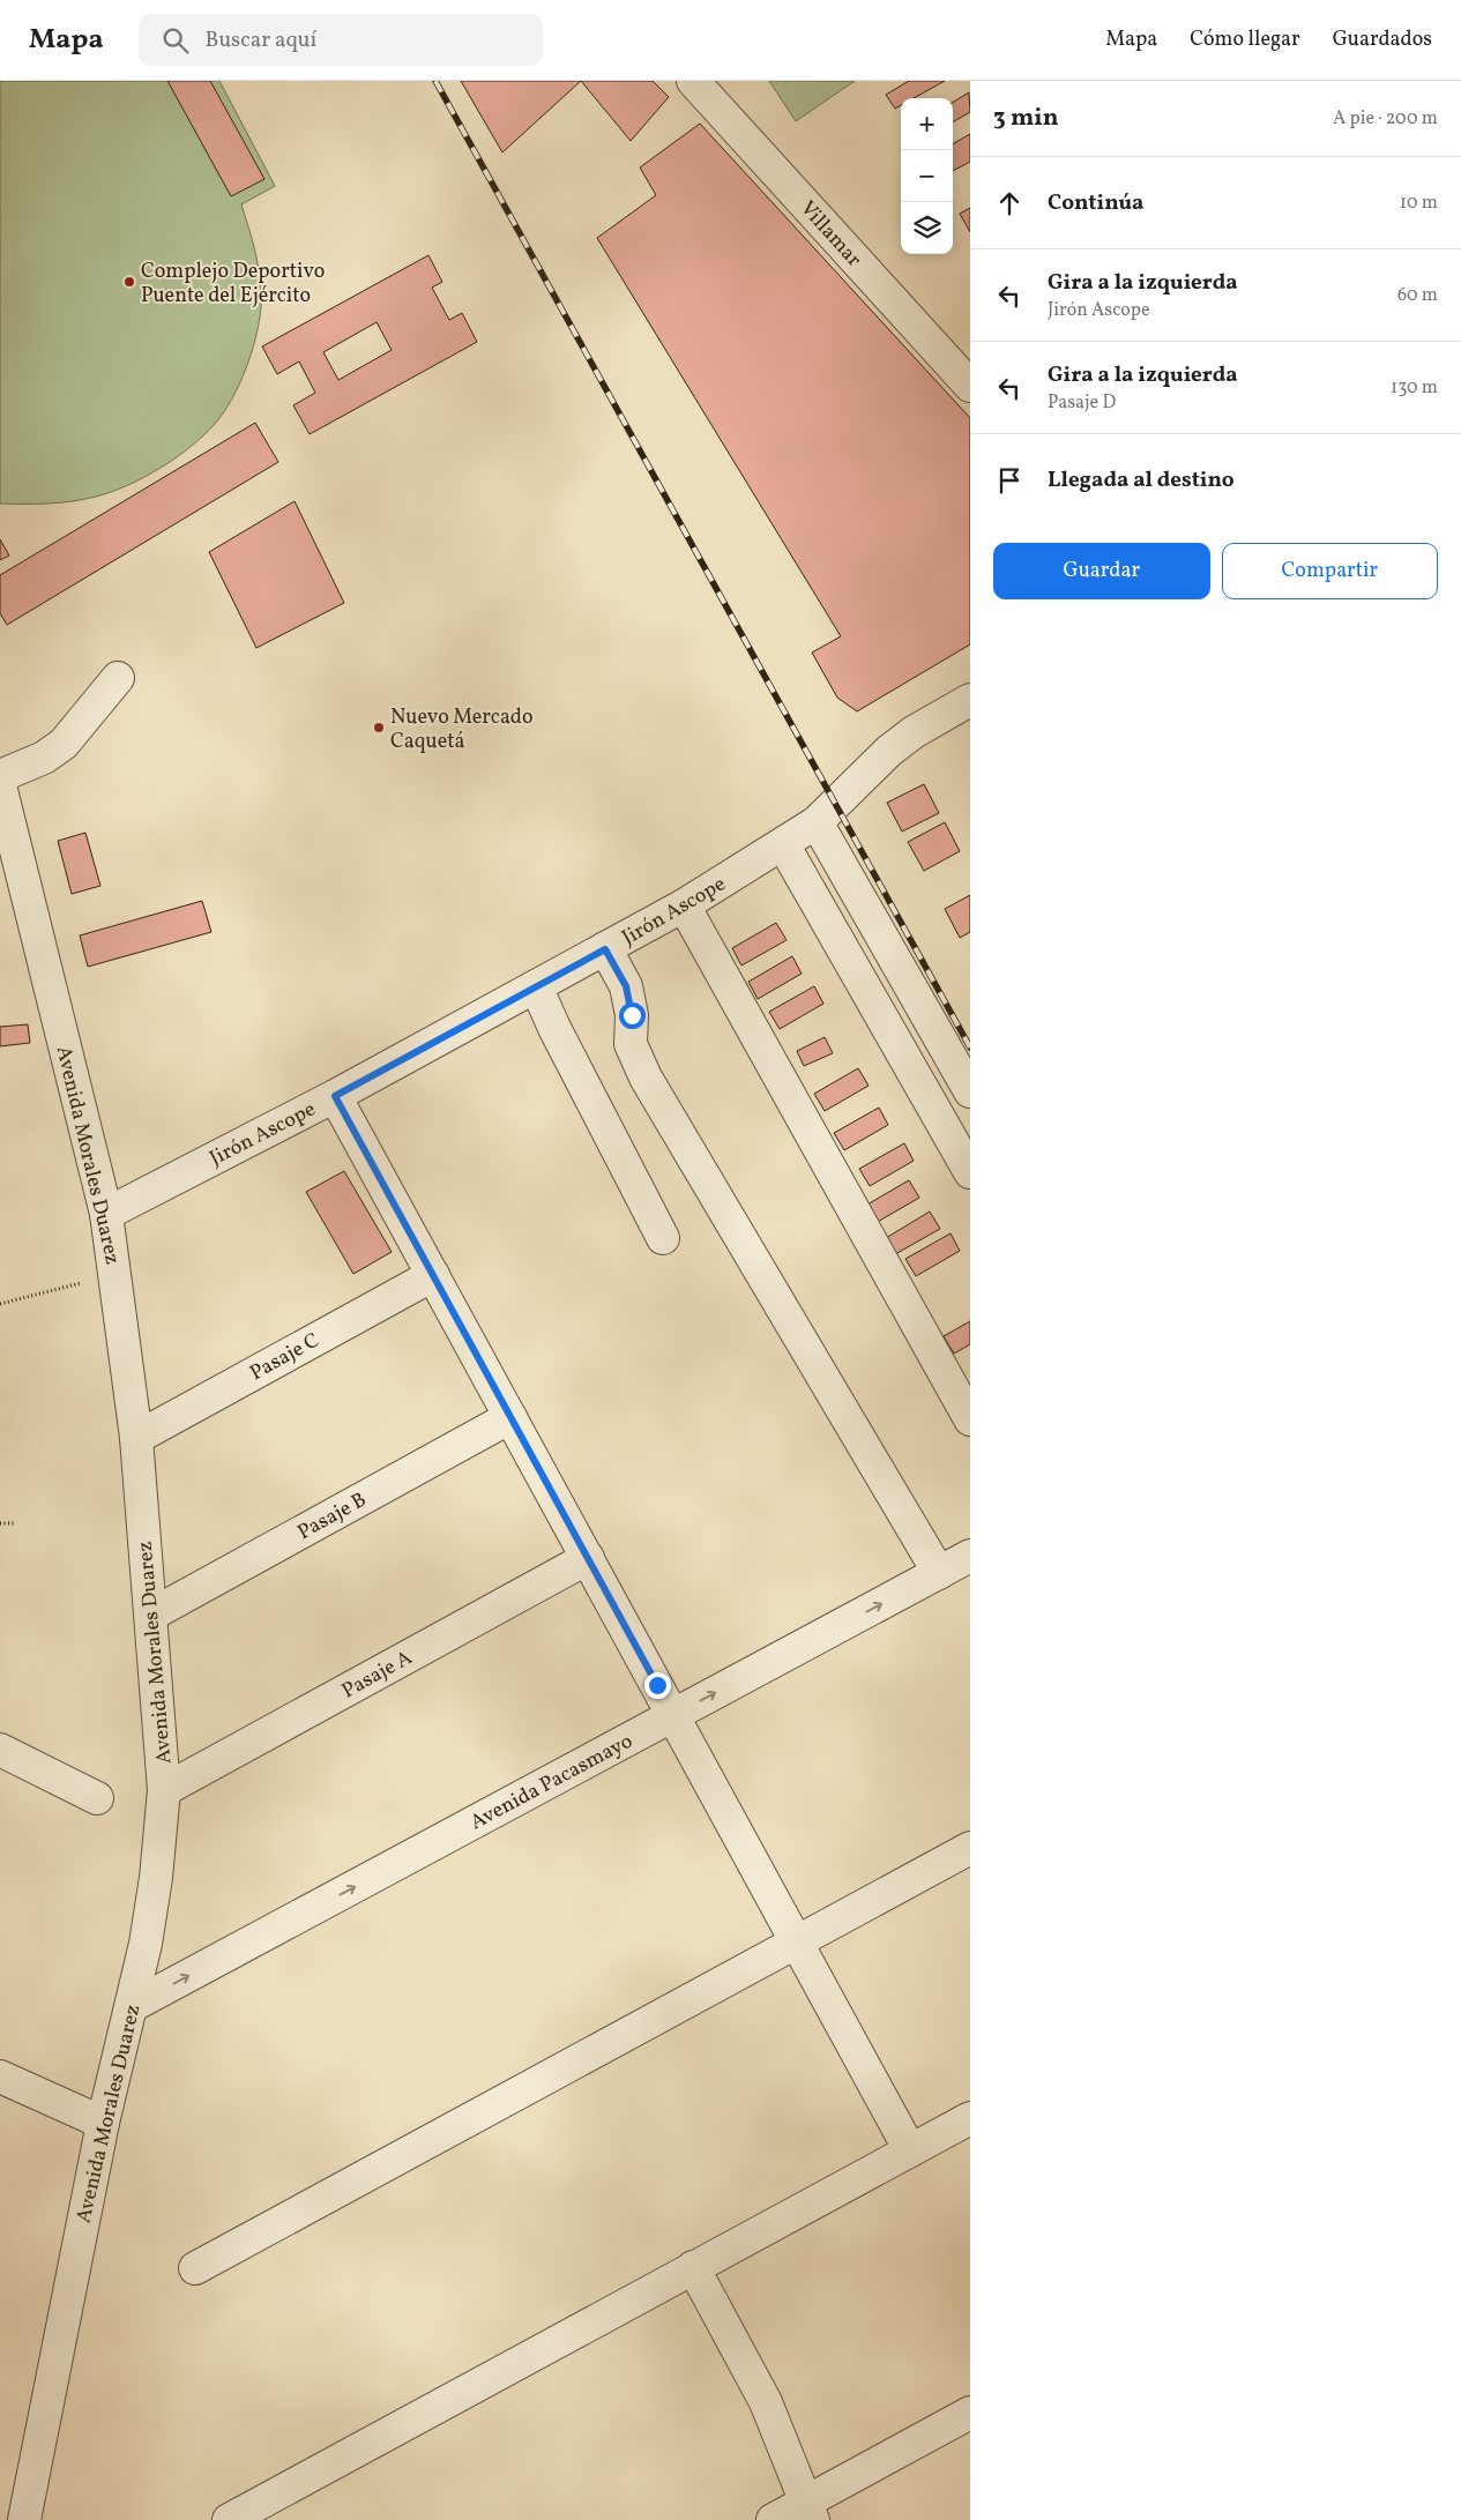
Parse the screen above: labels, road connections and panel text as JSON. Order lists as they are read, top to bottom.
{
  "streets": {
    "street": [
      "Villamar",
      "Jirón Ascope",
      "Avenida Morales Duarez",
      "Pasaje C",
      "Pasaje B",
      "Pasaje A",
      "Avenida Pacasmayo"
    ]
  },
  "crossings": [
    ["Jirón Ascope", "Avenida Morales Duarez"],
    ["Avenida Morales Duarez", "Pasaje C"],
    ["Avenida Morales Duarez", "Pasaje B"],
    ["Avenida Morales Duarez", "Pasaje A"],
    ["Avenida Morales Duarez", "Avenida Pacasmayo"]
  ],
  "places": ["Complejo Deportivo Puente del Ejército", "Nuevo Mercado Caquetá"],
  "page": {
    "header": "Mapa",
    "search": "Buscar aquí",
    "nav": ["Mapa", "Cómo llegar", "Guardados"],
    "heading": ["3 min", "A pie · 200 m"],
    "map_buttons": ["+", "−"],
    "list": [
      ["Continúa", "10 m"],
      ["Gira a la izquierda", "Jirón Ascope", "60 m"],
      ["Gira a la izquierda", "Pasaje D", "130 m"],
      "Llegada al destino"
    ],
    "buttons": ["Guardar", "Compartir"]
  }
}
